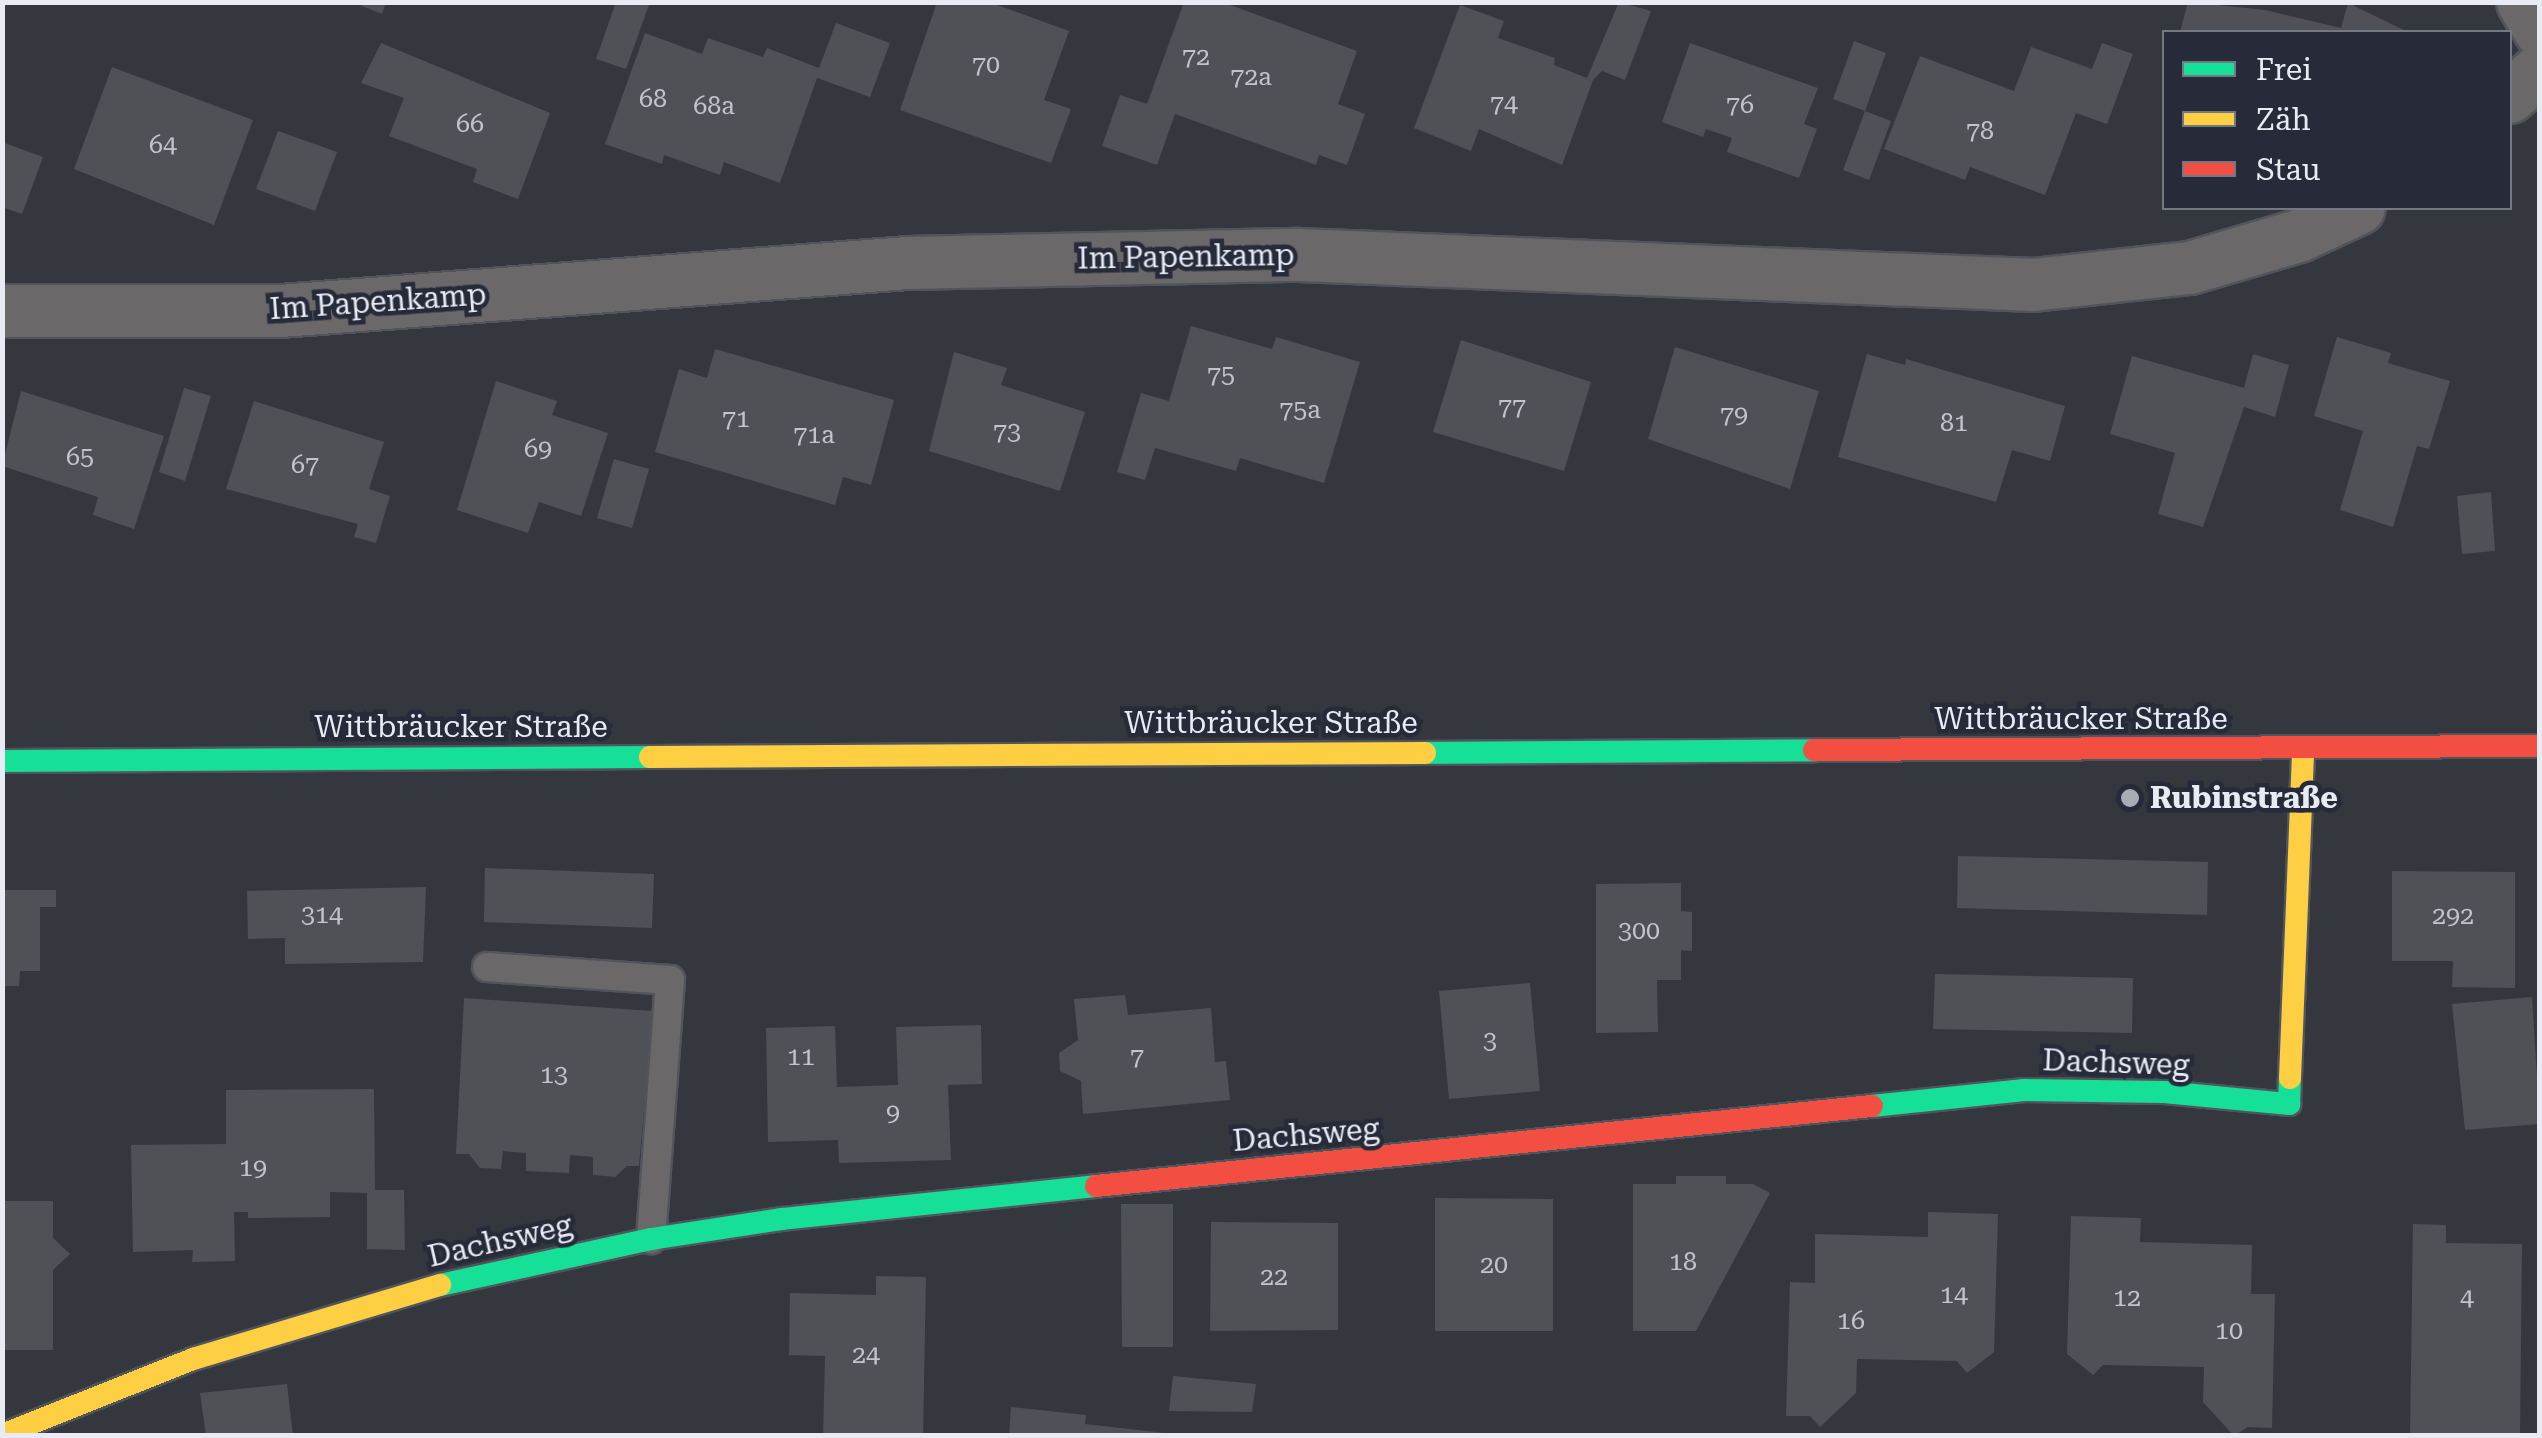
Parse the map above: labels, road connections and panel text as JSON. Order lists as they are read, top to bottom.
{
  "streets": {
    "street": ["Im Papenkamp", "Wittbräucker Straße", "Dachsweg"]
  },
  "crossings": [
    ["Wittbräucker Straße", "Dachsweg"]
  ],
  "places": ["Rubinstraße"],
  "house_numbers": [
    "72",
    "70",
    "72a",
    "68",
    "74",
    "76",
    "68a",
    "66",
    "78",
    "64",
    "75",
    "77",
    "75a",
    "79",
    "71",
    "81",
    "73",
    "71a",
    "69",
    "65",
    "67",
    "314",
    "292",
    "300",
    "3",
    "11",
    "7",
    "13",
    "9",
    "19",
    "18",
    "20",
    "22",
    "14",
    "12",
    "4",
    "16",
    "10",
    "24"
  ],
  "legend": ["Frei", "Zäh", "Stau"]
}
